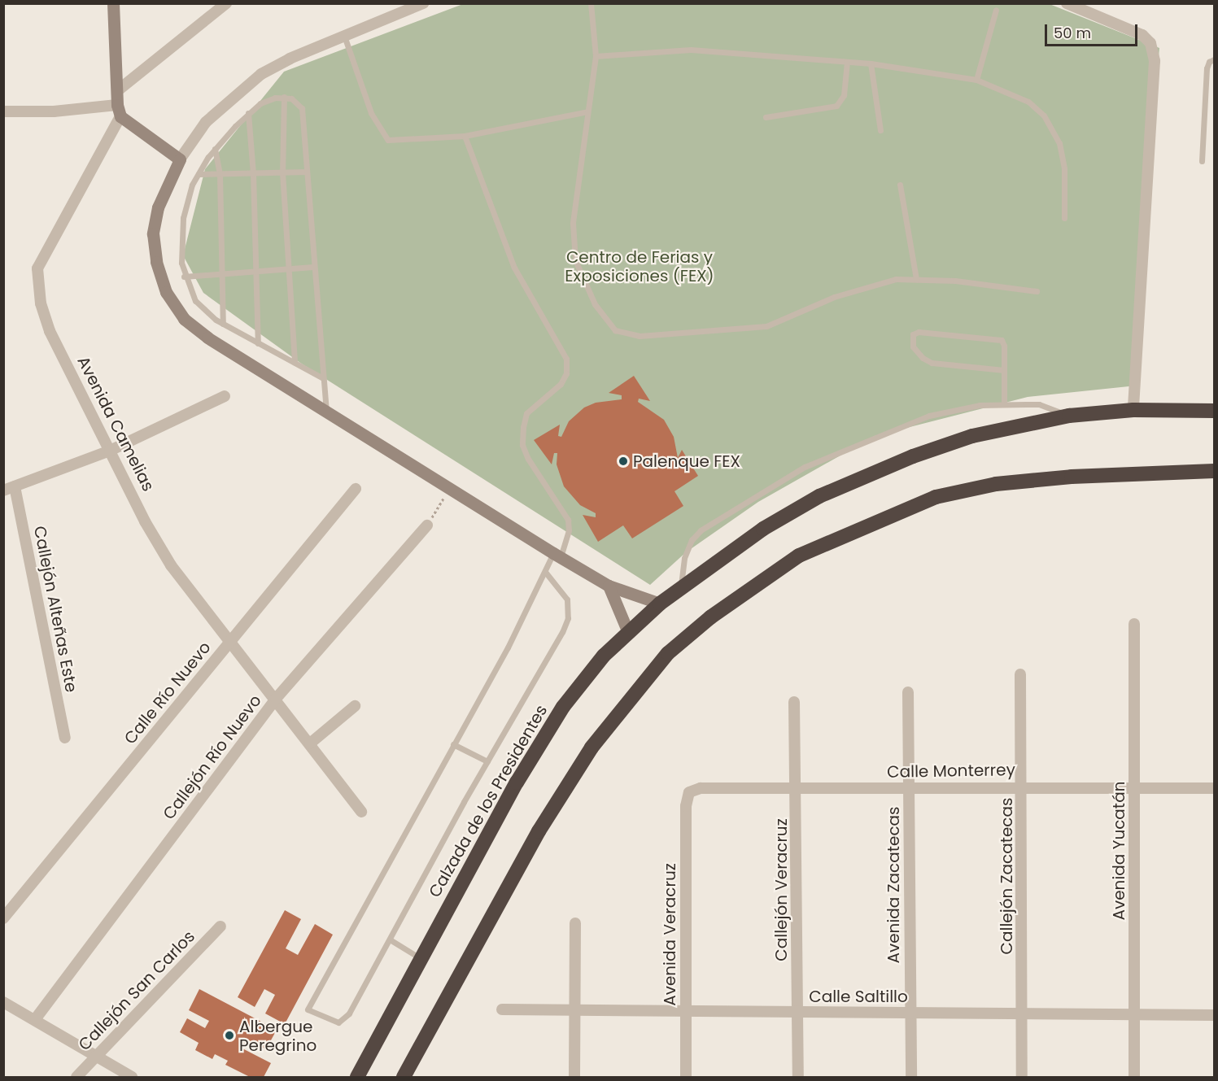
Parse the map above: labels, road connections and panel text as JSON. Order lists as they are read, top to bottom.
{
  "streets": {
    "highway": ["Calzada de los Presidentes"],
    "street": [
      "Avenida Camelias",
      "Callejón Alteñas Este",
      "Calle Río Nuevo",
      "Callejón Río Nuevo",
      "Calle Monterrey",
      "Avenida Yucatán",
      "Callejón Zacatecas",
      "Avenida Zacatecas",
      "Callejón Veracruz",
      "Avenida Veracruz",
      "Callejón San Carlos",
      "Calle Saltillo"
    ]
  },
  "crossings": [
    ["Avenida Camelias", "Calle Río Nuevo"],
    ["Avenida Camelias", "Callejón Río Nuevo"],
    ["Calle Monterrey", "Avenida Yucatán"],
    ["Calle Monterrey", "Callejón Zacatecas"],
    ["Calle Monterrey", "Avenida Zacatecas"],
    ["Calle Monterrey", "Callejón Veracruz"],
    ["Calle Monterrey", "Avenida Veracruz"],
    ["Avenida Yucatán", "Calle Saltillo"],
    ["Callejón Zacatecas", "Calle Saltillo"],
    ["Avenida Zacatecas", "Calle Saltillo"],
    ["Callejón Veracruz", "Calle Saltillo"],
    ["Avenida Veracruz", "Calle Saltillo"]
  ],
  "parks": ["Centro de Ferias y Exposiciones (FEX)"],
  "places": ["Palenque FEX", "Albergue Peregrino"],
  "scale_bar": "50 m"
}
